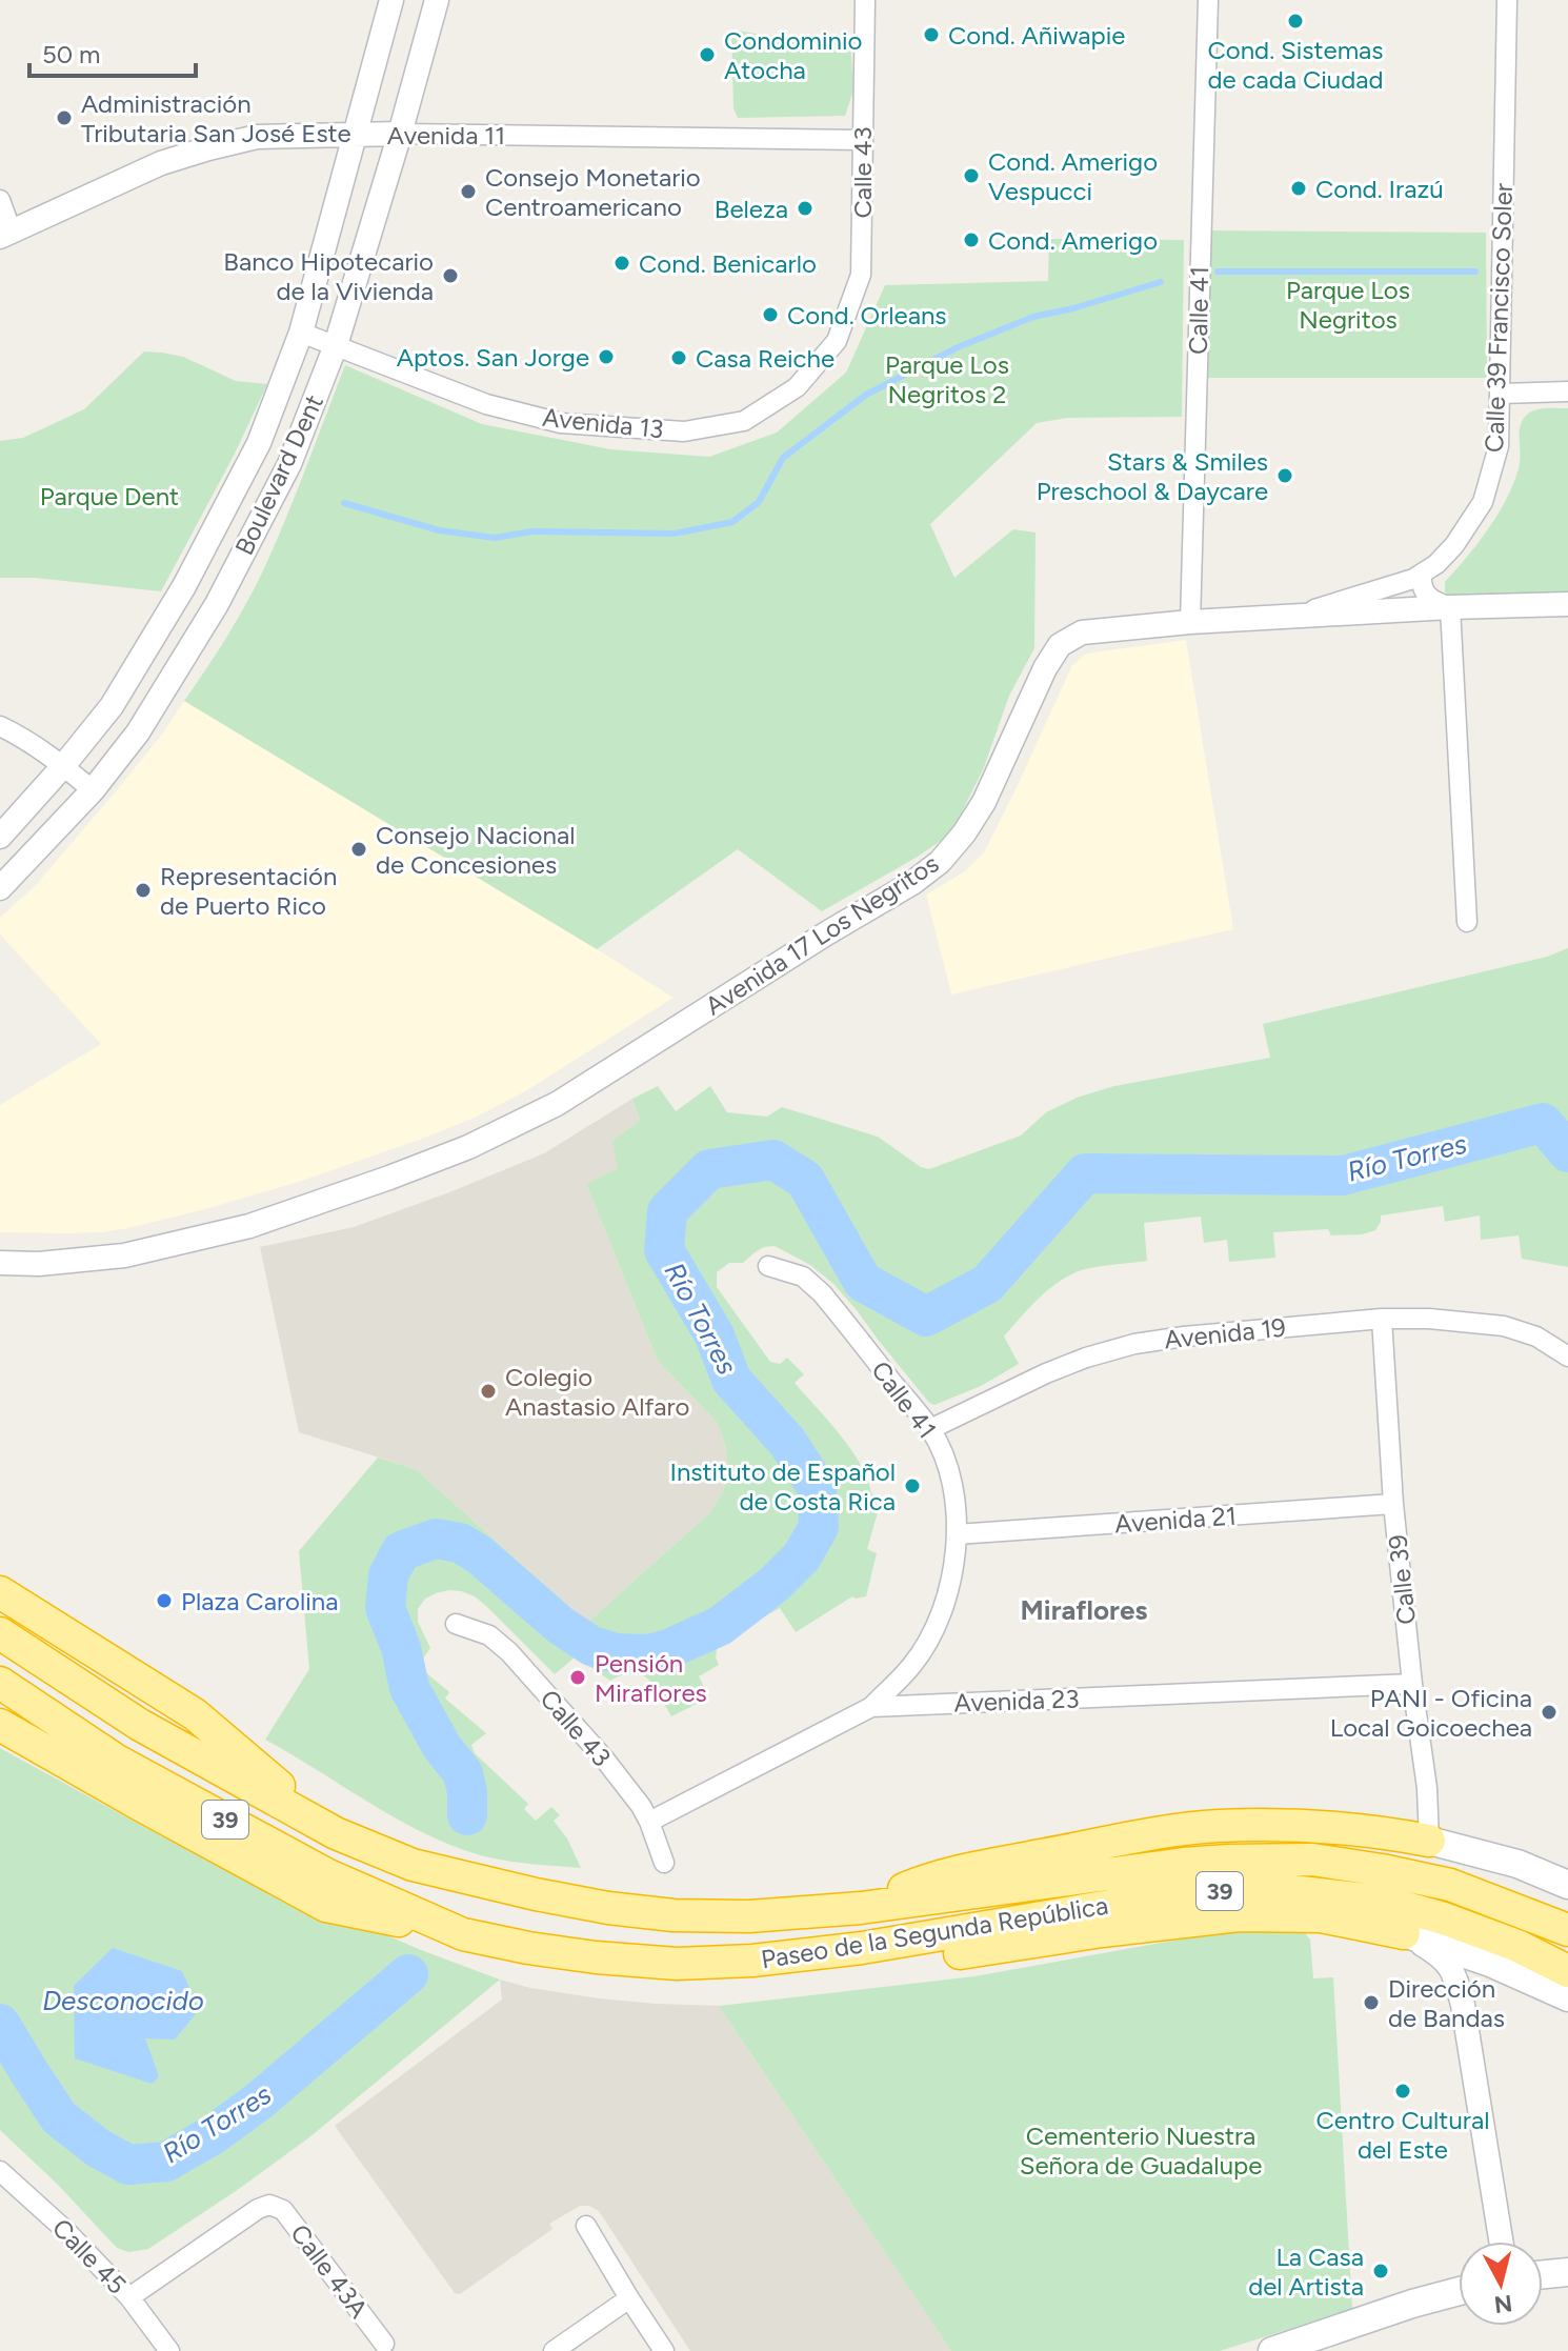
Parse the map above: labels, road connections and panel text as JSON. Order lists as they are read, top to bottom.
{
  "streets": {
    "highway": ["39", "Paseo de la Segunda República"],
    "street": [
      "Avenida 11",
      "Calle 43",
      "Calle 41",
      "Calle 39 Francisco Soler",
      "Avenida 13",
      "Boulevard Dent",
      "Avenida 17 Los Negritos",
      "Avenida 19",
      "Avenida 21",
      "Calle 39",
      "Avenida 23",
      "Calle 45",
      "Calle 43A"
    ]
  },
  "crossings": [
    ["Avenida 11", "Calle 43"],
    ["Avenida 11", "Boulevard Dent"],
    ["Calle 43", "Avenida 13"],
    ["Calle 43", "Avenida 23"],
    ["Calle 41", "Avenida 17 Los Negritos"],
    ["Calle 41", "Avenida 19"],
    ["Calle 41", "Avenida 21"],
    ["Calle 41", "Avenida 23"],
    ["Calle 39 Francisco Soler", "Avenida 17 Los Negritos"],
    ["Avenida 13", "Boulevard Dent"],
    ["Avenida 19", "Calle 39"],
    ["Avenida 21", "Calle 39"],
    ["Calle 39", "Avenida 23"],
    ["Calle 45", "Calle 43A"]
  ],
  "districts": ["Miraflores"],
  "water": ["Río Torres", "Desconocido"],
  "parks": [
    "Parque Los Negritos",
    "Parque Los Negritos 2",
    "Parque Dent",
    "Cementerio Nuestra Señora de Guadalupe"
  ],
  "places": [
    "Cond. Sistemas de cada Ciudad",
    "Cond. Añiwapie",
    "Condominio Atocha",
    "Administración Tributaria San José Este",
    "Cond. Amerigo Vespucci",
    "Cond. Irazú",
    "Consejo Monetario Centroamericano",
    "Beleza",
    "Cond. Amerigo",
    "Cond. Benicarlo",
    "Banco Hipotecario de la Vivienda",
    "Cond. Orleans",
    "Aptos. San Jorge",
    "Casa Reiche",
    "Stars & Smiles Preschool & Daycare",
    "Consejo Nacional de Concesiones",
    "Representación de Puerto Rico",
    "Colegio Anastasio Alfaro",
    "Instituto de Español de Costa Rica",
    "Plaza Carolina",
    "Pensión Miraflores",
    "PANI - Oficina Local Goicoechea",
    "Dirección de Bandas",
    "Centro Cultural del Este",
    "La Casa del Artista"
  ],
  "scale_bar": "50 m",
  "north": "bottom"
}
